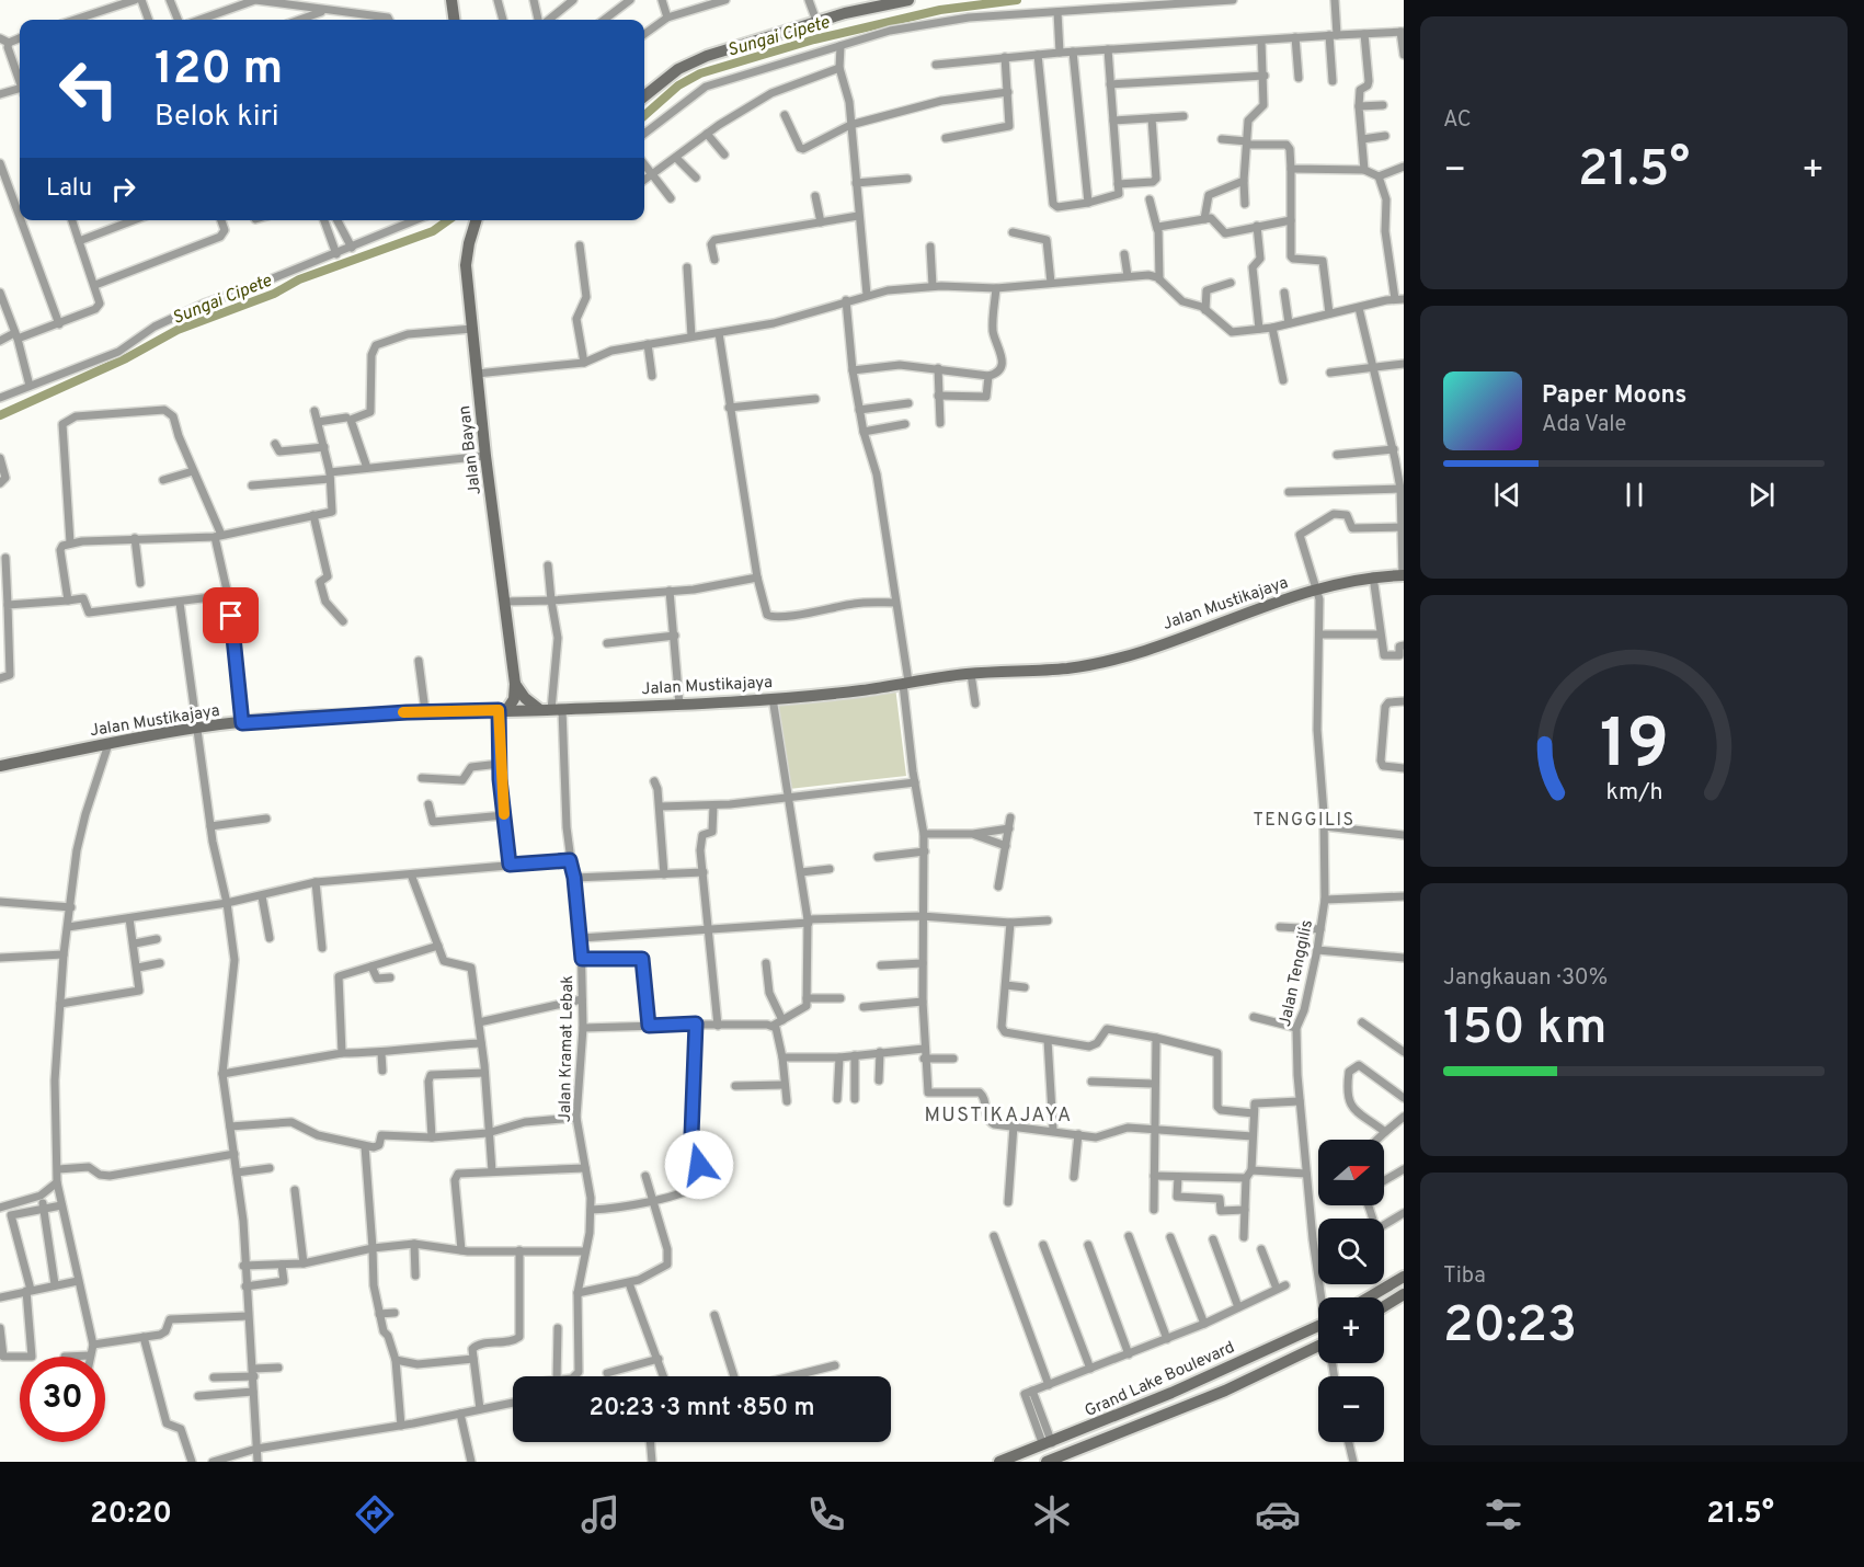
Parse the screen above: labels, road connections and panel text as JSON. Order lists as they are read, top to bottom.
{
  "streets": {
    "main road": ["Jalan Bayan", "Jalan Mustikajaya", "Grand Lake Boulevard"],
    "street": ["Jalan Tenggilis", "Jalan Kramat Lebak"]
  },
  "crossings": [
    ["Jalan Bayan", "Jalan Mustikajaya"],
    ["Jalan Mustikajaya", "Jalan Tenggilis"],
    ["Jalan Mustikajaya", "Jalan Kramat Lebak"]
  ],
  "districts": ["TENGGILIS", "MUSTIKAJAYA"],
  "water": ["Sungai Cipete"],
  "north": "right",
  "page": {
    "tile": [
      "AC",
      ["Jangkauan · 30%", "150 km"],
      ["Tiba", "20:23"]
    ],
    "turn": ["120 m", "Belok kiri"],
    "heat": ["−", "21.5°", "+"],
    "then": "Lalu",
    "song": ["Paper Moons", "Ada Vale"],
    "map_buttons": ["+", "−"],
    "limit": "30",
    "trip": "20:23 · 3 mnt · 850 m",
    "tabs": ["20:20", "21.5°"],
    "gauge": ["19", "km/h"]
  }
}
